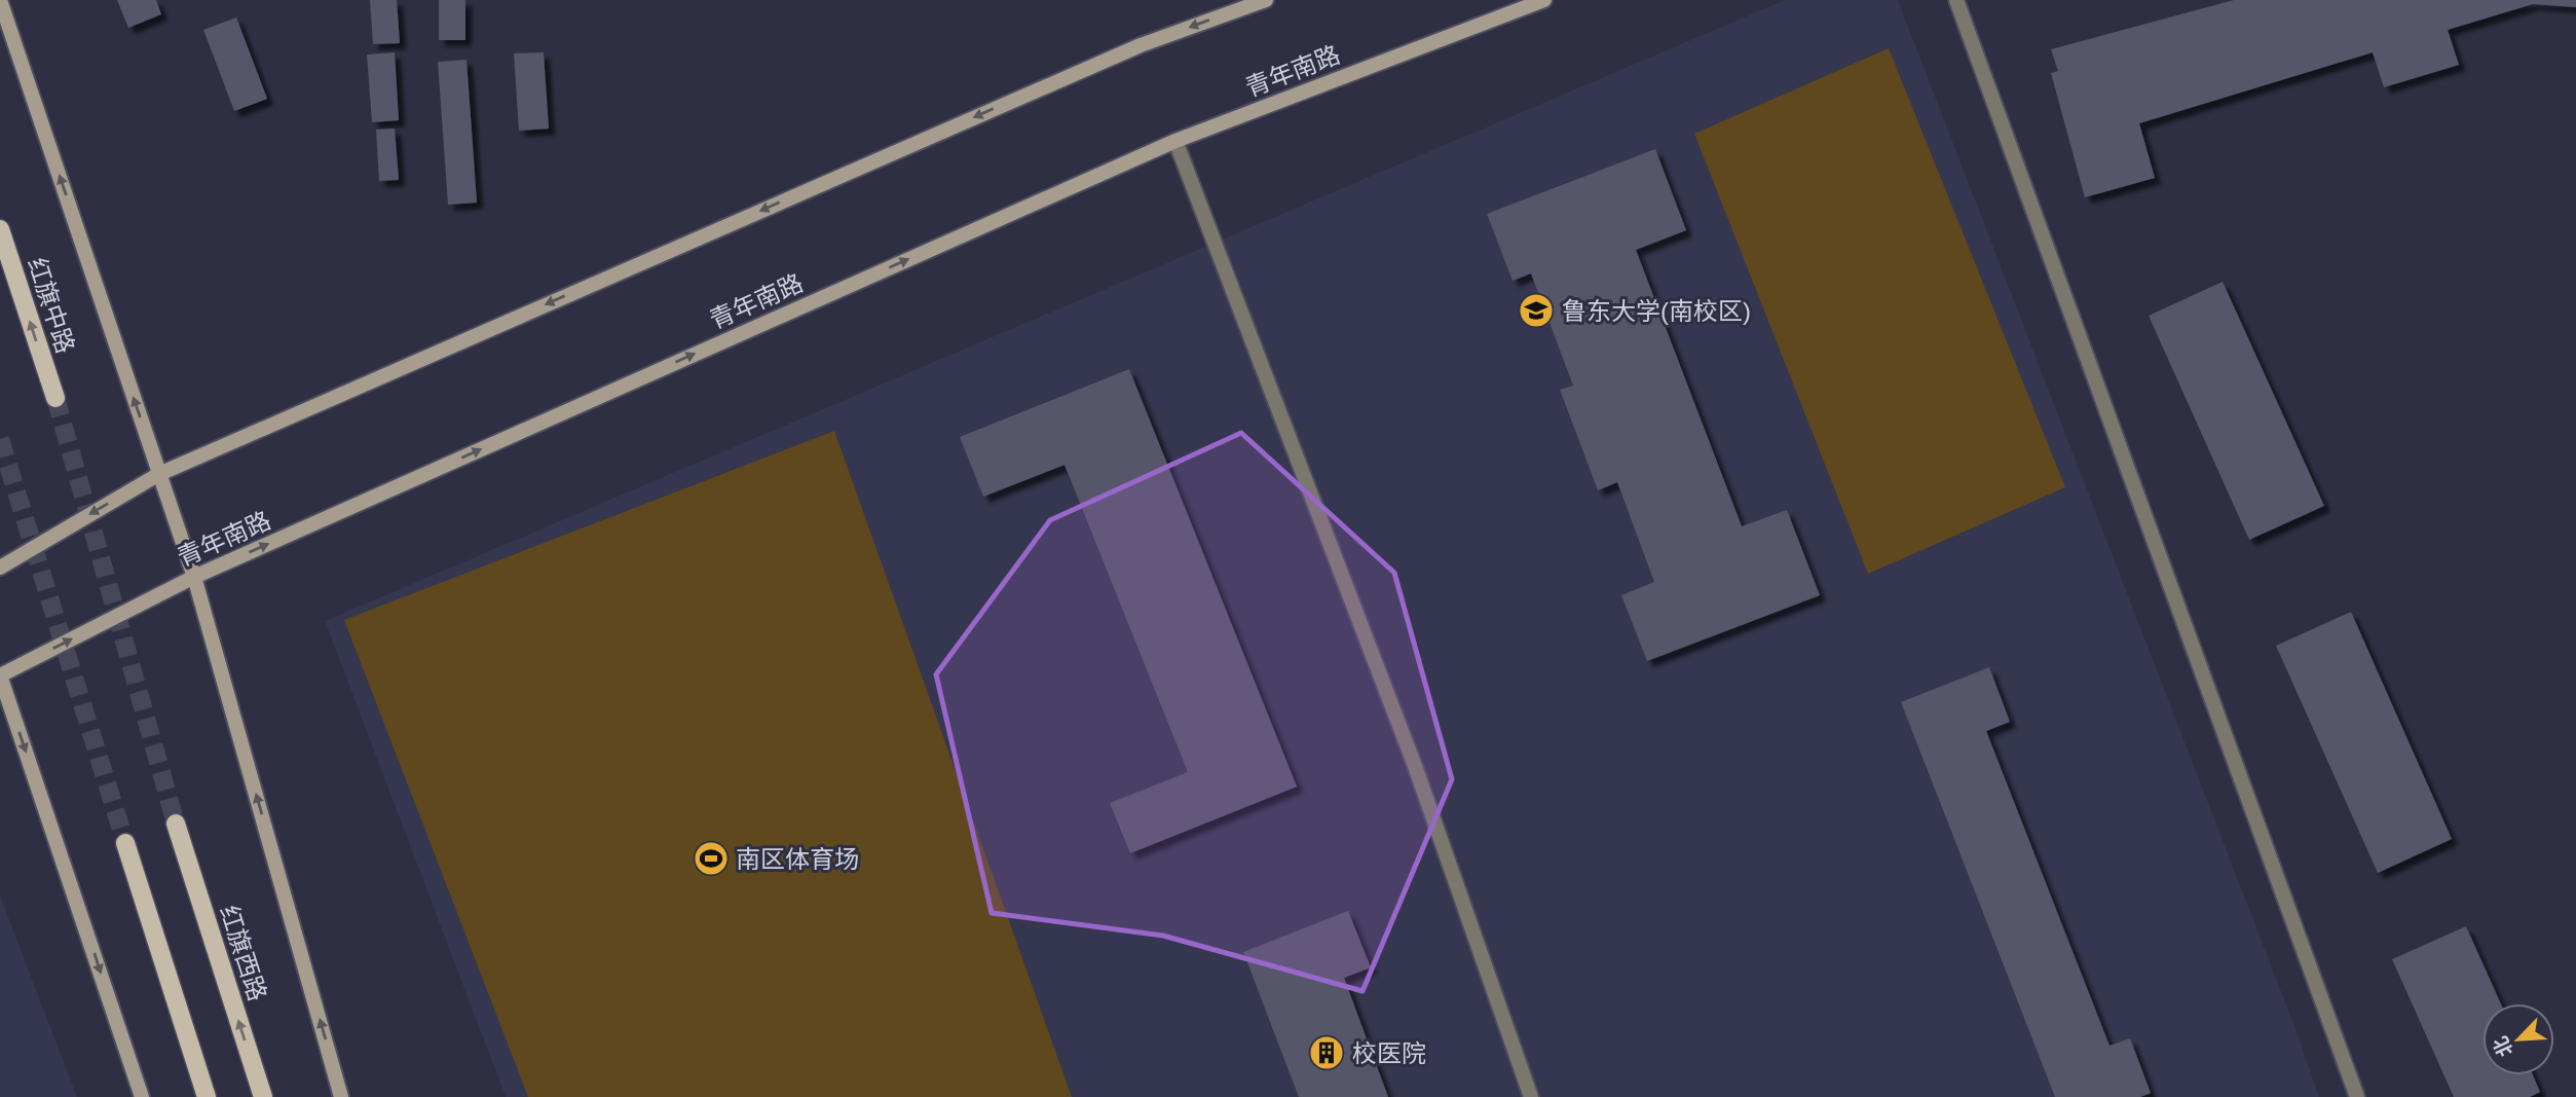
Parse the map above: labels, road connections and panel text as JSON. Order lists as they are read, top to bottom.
{
  "streets": {
    "main road": ["青年南路", "红旗中路", "红旗西路"]
  },
  "places": {
    "school or university": ["鲁东大学(南校区)"],
    "sports": ["南区体育场"],
    "building": ["校医院"]
  },
  "north": "bottom left"
}
